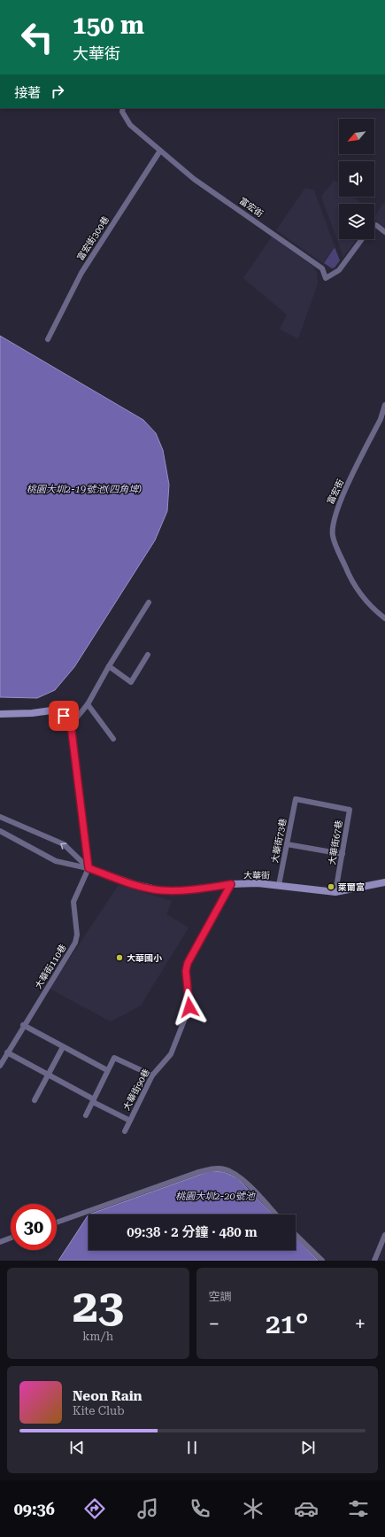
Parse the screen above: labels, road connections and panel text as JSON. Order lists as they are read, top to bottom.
{
  "streets": {
    "street": [
      "富宏街",
      "富宏街300巷",
      "大華街73巷",
      "大華街67巷",
      "大華街",
      "大華街110巷",
      "大華街90巷"
    ]
  },
  "crossings": [
    ["富宏街", "富宏街300巷"],
    ["大華街73巷", "大華街67巷"],
    ["大華街73巷", "大華街"],
    ["大華街67巷", "大華街"],
    ["大華街", "大華街110巷"],
    ["大華街", "大華街90巷"]
  ],
  "water": ["桃園大圳2-19號池(四角埤)", "桃園大圳2-20號池"],
  "places": ["萊爾富", "大華國小"],
  "north": "bottom left",
  "page": {
    "turn": ["150 m", "大華街"],
    "then": "接著",
    "limit": "30",
    "trip": "09:38 · 2 分鐘 · 480 m",
    "tile": [
      ["23", "km/h"],
      "空調"
    ],
    "heat": ["−", "21°", "+"],
    "song": ["Neon Rain", "Kite Club"],
    "tabs": "09:36"
  }
}
